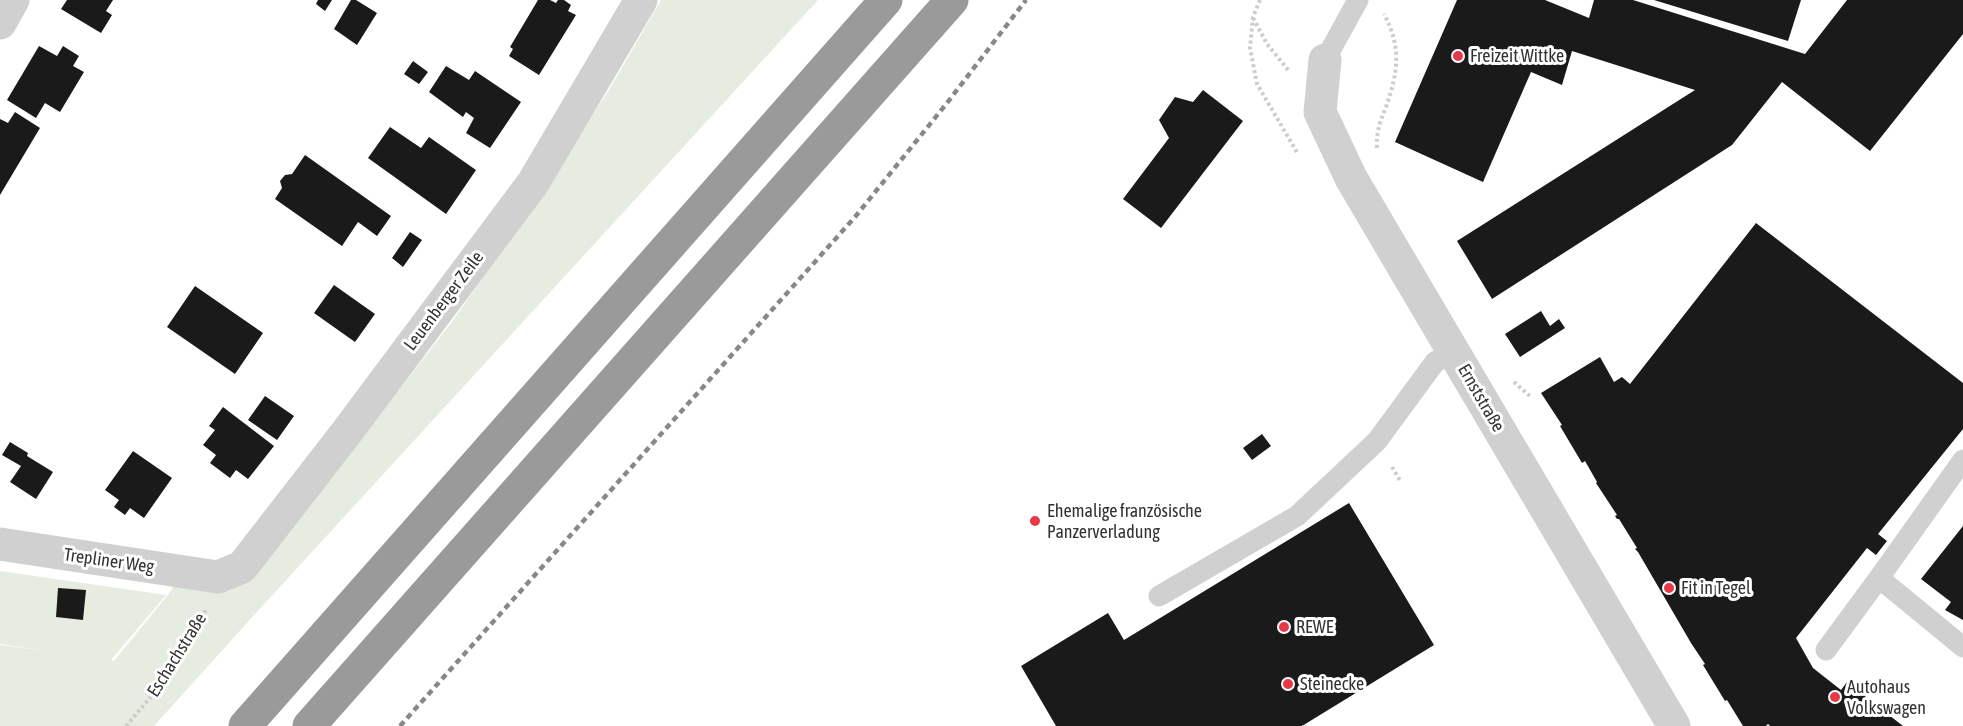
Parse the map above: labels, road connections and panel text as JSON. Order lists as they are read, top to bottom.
{
  "streets": {
    "street": ["Leuenberger Zeile", "Ernststraße", "Trepliner Weg"],
    "path": ["Eschachstraße"]
  },
  "crossings": [
    ["Leuenberger Zeile", "Trepliner Weg"],
    ["Leuenberger Zeile", "Eschachstraße"],
    ["Trepliner Weg", "Eschachstraße"]
  ],
  "places": [
    "Freizeit Wittke",
    "Ehemalige französische Panzerverladung",
    "Fit in Tegel",
    "REWE",
    "Steinecke",
    "Autohaus Volkswagen"
  ]
}
